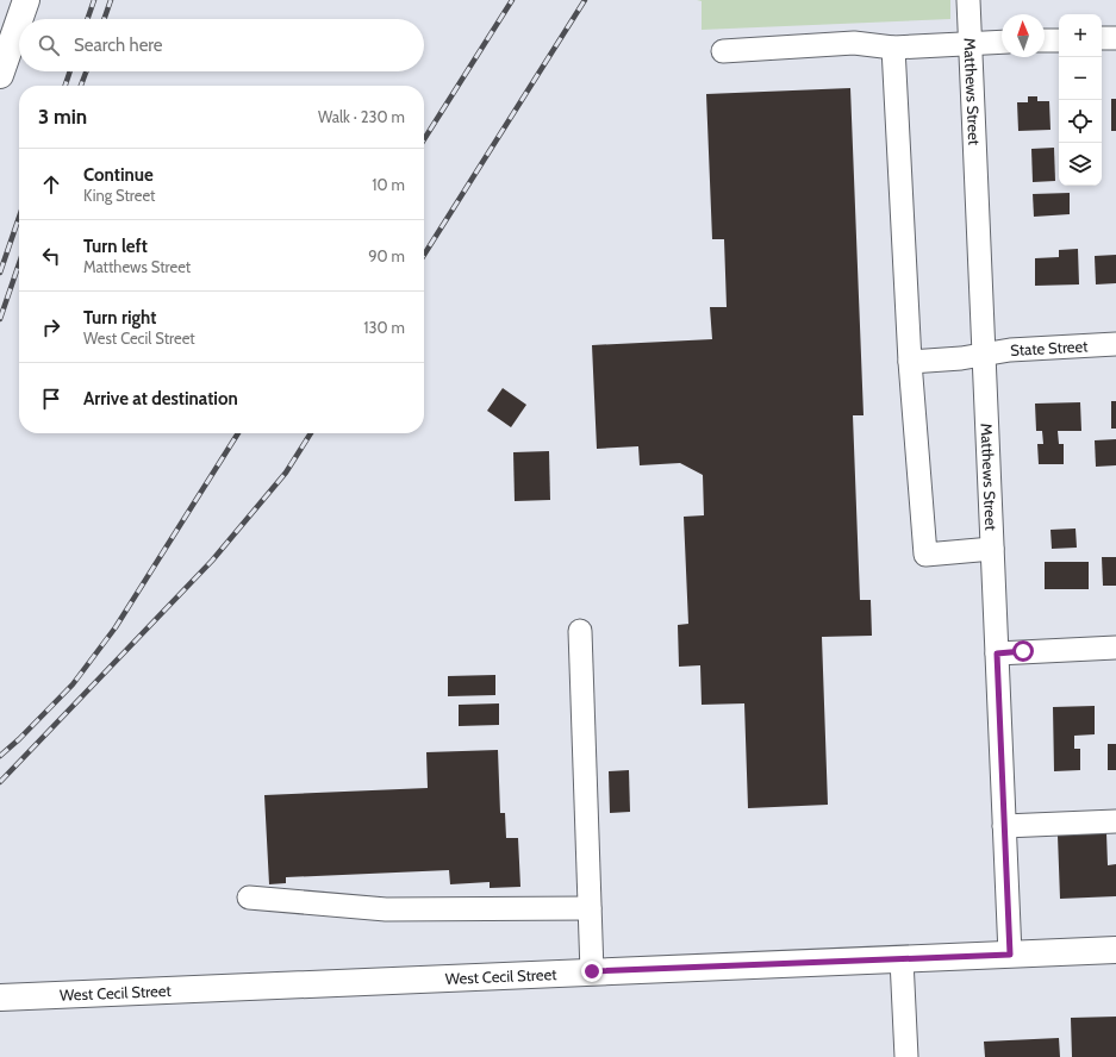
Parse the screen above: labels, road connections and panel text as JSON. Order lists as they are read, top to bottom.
{
  "streets": {
    "main road": ["West Cecil Street"],
    "street": ["Matthews Street", "State Street"]
  },
  "crossings": [
    ["Matthews Street", "State Street"],
    ["Matthews Street", "West Cecil Street"]
  ],
  "north": "top",
  "page": {
    "map_buttons": ["+", "−"],
    "search": "Search here",
    "heading": ["3 min", "Walk · 230 m"],
    "list": [
      ["Continue", "King Street", "10 m"],
      ["Turn left", "Matthews Street", "90 m"],
      ["Turn right", "West Cecil Street", "130 m"],
      "Arrive at destination"
    ]
  }
}
